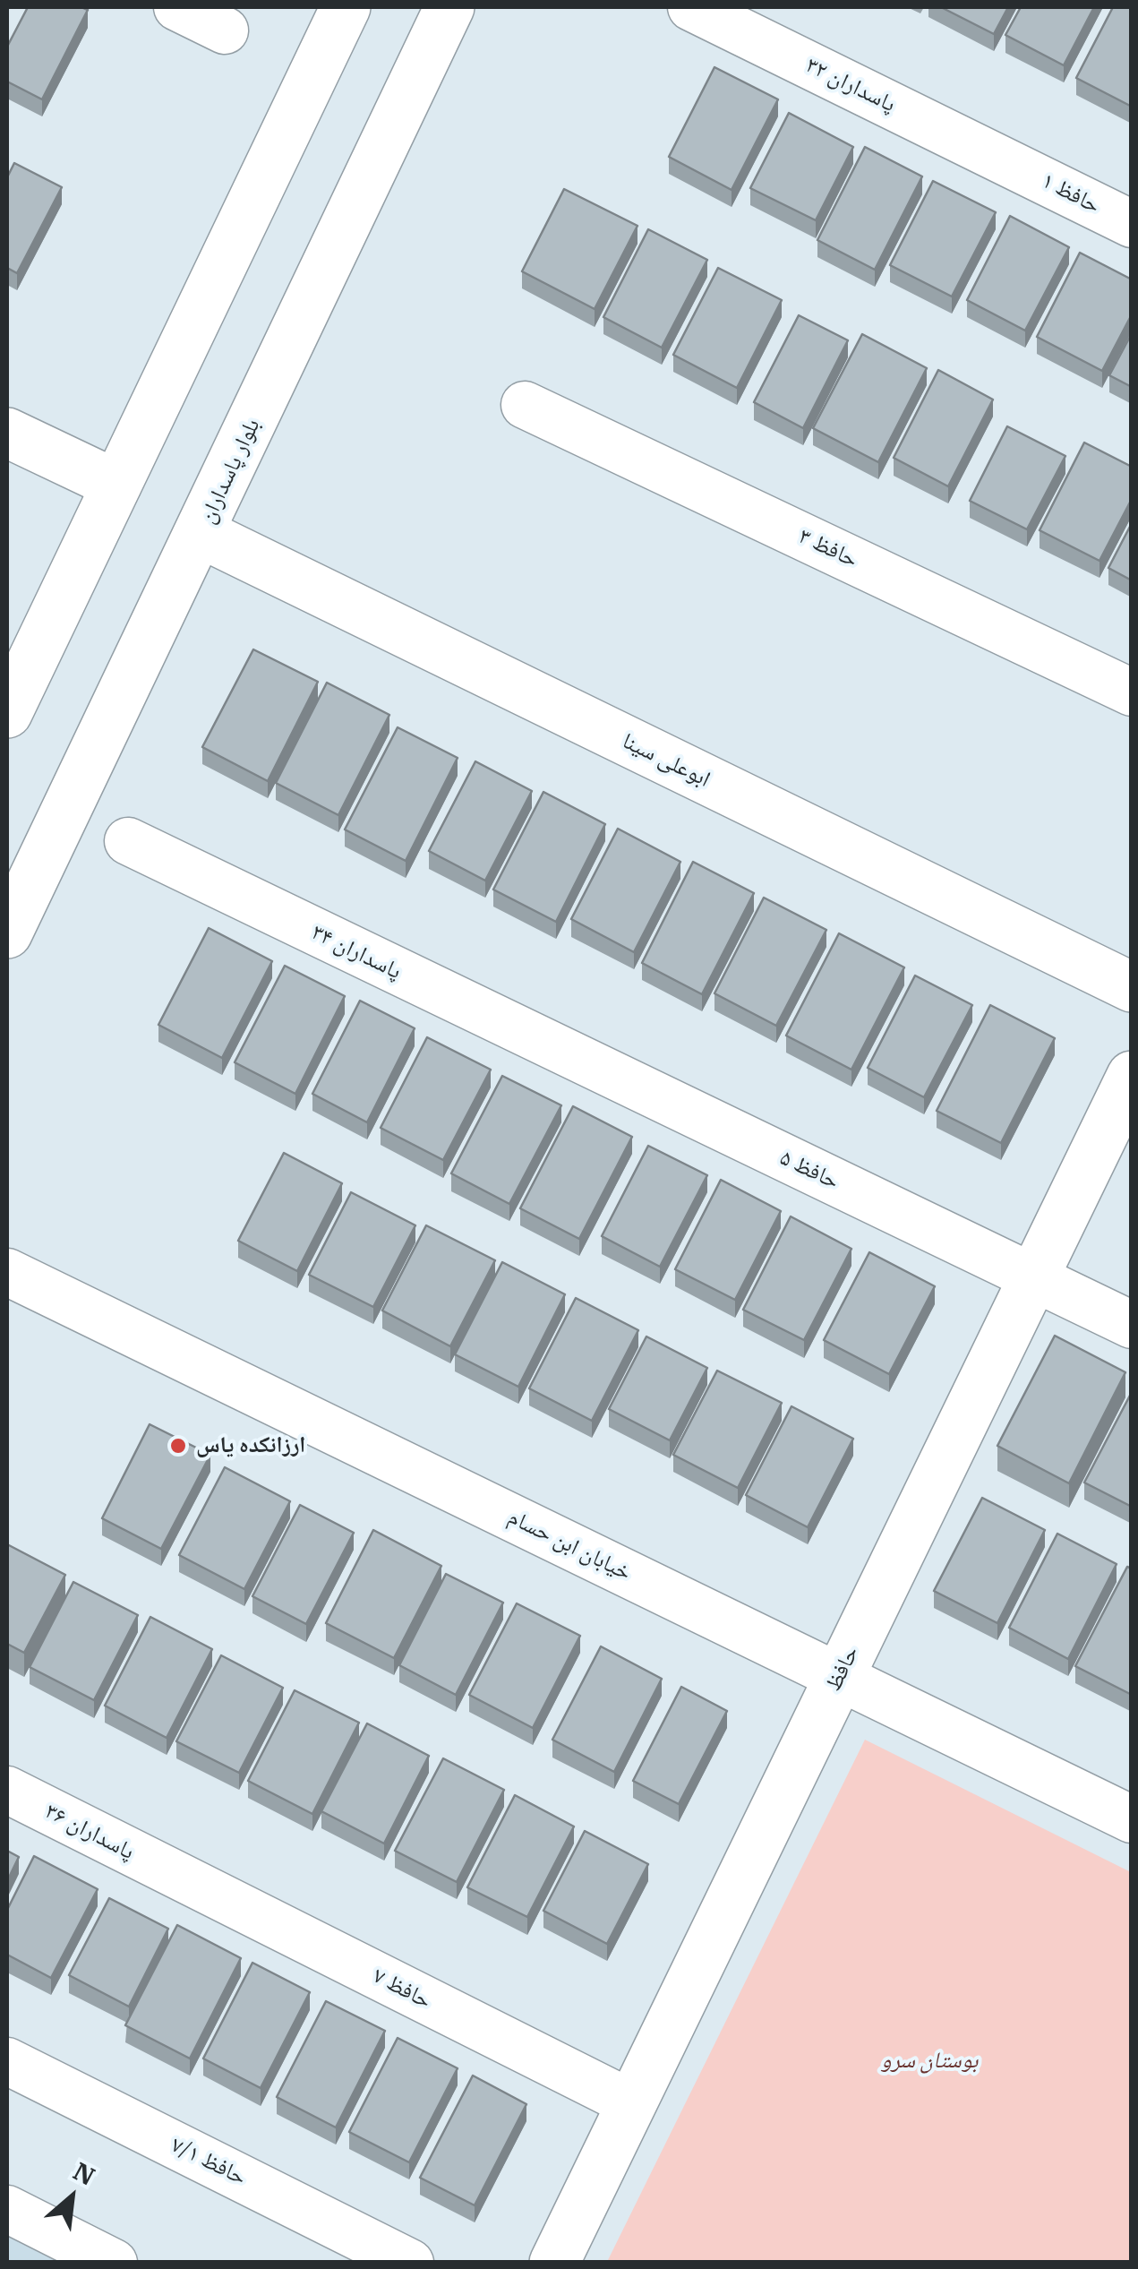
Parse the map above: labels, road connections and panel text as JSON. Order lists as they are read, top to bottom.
{
  "streets": {
    "street": [
      "پاسداران ۳۲",
      "حافظ ۱",
      "بلوار پاسداران",
      "حافظ ۳",
      "ابوعلی سینا",
      "پاسداران ۳۴",
      "حافظ ۵",
      "خیابان ابن حسام",
      "حافظ",
      "پاسداران ۳۶",
      "حافظ ۷",
      "حافظ ۷/۱"
    ]
  },
  "crossings": [
    ["پاسداران ۳۲", "حافظ ۱"],
    ["بلوار پاسداران", "ابوعلی سینا"],
    ["پاسداران ۳۴", "حافظ ۵"],
    ["حافظ ۵", "حافظ"],
    ["خیابان ابن حسام", "حافظ"],
    ["حافظ", "حافظ ۷"],
    ["پاسداران ۳۶", "حافظ ۷"]
  ],
  "parks": ["بوستان سرو"],
  "places": ["ارزانکده یاس"],
  "north": "top right"
}
